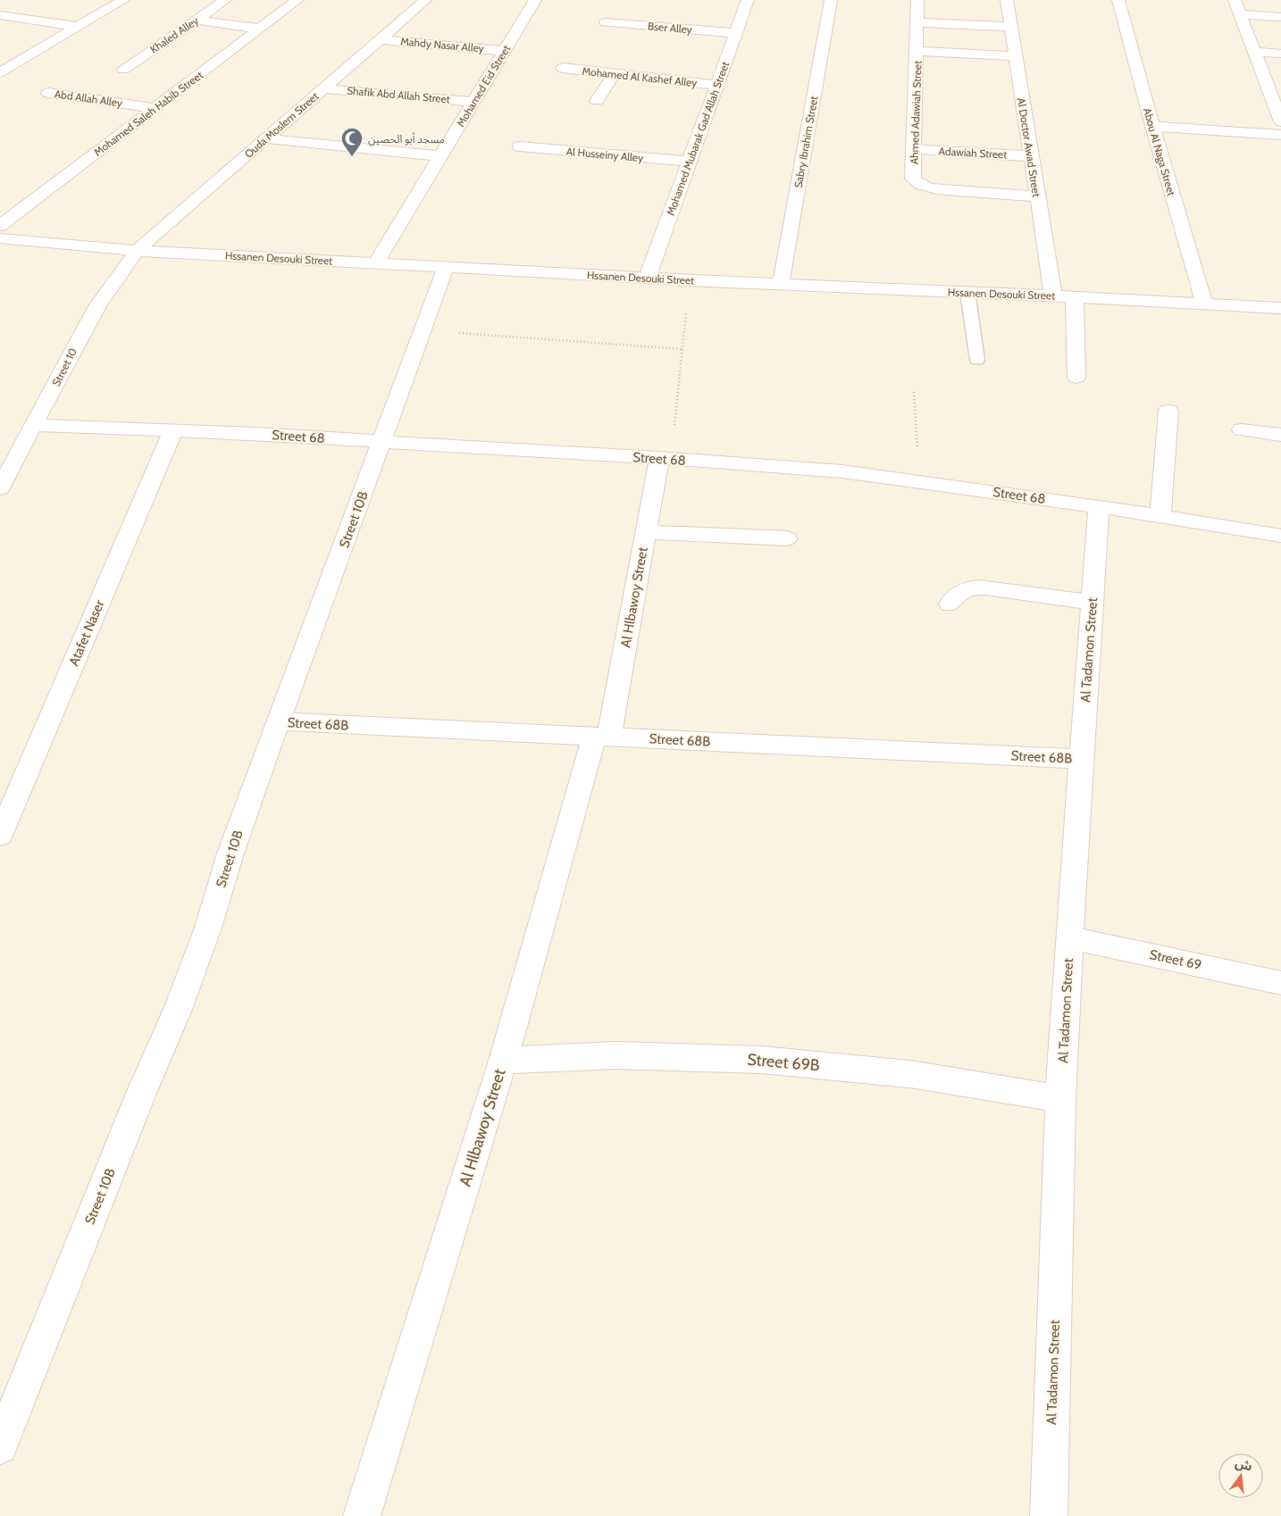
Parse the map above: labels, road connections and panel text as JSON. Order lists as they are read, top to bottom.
{
  "streets": {
    "street": [
      "Bser Alley",
      "Khaled Alley",
      "Mahdy Nasar Alley",
      "Mohamed Al Kashef Alley",
      "Mohamed Eid Street",
      "Shafik Abd Allah Street",
      "Abd Allah Alley",
      "Ahmed Adawiah Street",
      "Mohamed Saleh Habib Street",
      "Ouda Moslem Street",
      "Mohamed Mubarak Gad Allah Street",
      "Sabry Ibrahim Street",
      "Al Doctor Awad Street",
      "Abou Al Naga Street",
      "Adawiah Street",
      "Al Husseiny Alley",
      "Hssanen Desouki Street",
      "Street 10",
      "Street 68",
      "Street 10B",
      "Al Hlbawoy Street",
      "Atafet Naser",
      "Al Tadamon Street",
      "Street 68B",
      "Street 69",
      "Street 69B"
    ]
  },
  "crossings": [
    ["Bser Alley", "Mohamed Mubarak Gad Allah Street"],
    ["Mahdy Nasar Alley", "Mohamed Eid Street"],
    ["Mahdy Nasar Alley", "Ouda Moslem Street"],
    ["Mohamed Al Kashef Alley", "Mohamed Mubarak Gad Allah Street"],
    ["Mohamed Eid Street", "Shafik Abd Allah Street"],
    ["Mohamed Eid Street", "Hssanen Desouki Street"],
    ["Shafik Abd Allah Street", "Ouda Moslem Street"],
    ["Abd Allah Alley", "Mohamed Saleh Habib Street"],
    ["Ahmed Adawiah Street", "Al Doctor Awad Street"],
    ["Ahmed Adawiah Street", "Adawiah Street"],
    ["Ouda Moslem Street", "Hssanen Desouki Street"],
    ["Ouda Moslem Street", "Street 10"],
    ["Mohamed Mubarak Gad Allah Street", "Al Husseiny Alley"],
    ["Mohamed Mubarak Gad Allah Street", "Hssanen Desouki Street"],
    ["Sabry Ibrahim Street", "Hssanen Desouki Street"],
    ["Al Doctor Awad Street", "Adawiah Street"],
    ["Al Doctor Awad Street", "Hssanen Desouki Street"],
    ["Abou Al Naga Street", "Hssanen Desouki Street"],
    ["Hssanen Desouki Street", "Street 10"],
    ["Hssanen Desouki Street", "Street 10B"],
    ["Street 10", "Street 68"],
    ["Street 68", "Street 10B"],
    ["Street 68", "Al Hlbawoy Street"],
    ["Street 68", "Atafet Naser"],
    ["Street 68", "Al Tadamon Street"],
    ["Street 10B", "Street 68B"],
    ["Al Hlbawoy Street", "Street 68B"],
    ["Al Hlbawoy Street", "Street 69B"],
    ["Al Tadamon Street", "Street 68B"],
    ["Al Tadamon Street", "Street 69"],
    ["Al Tadamon Street", "Street 69B"]
  ],
  "places": {
    "mosque": ["مسجد أبو الحصين"]
  },
  "north": "top"
}
